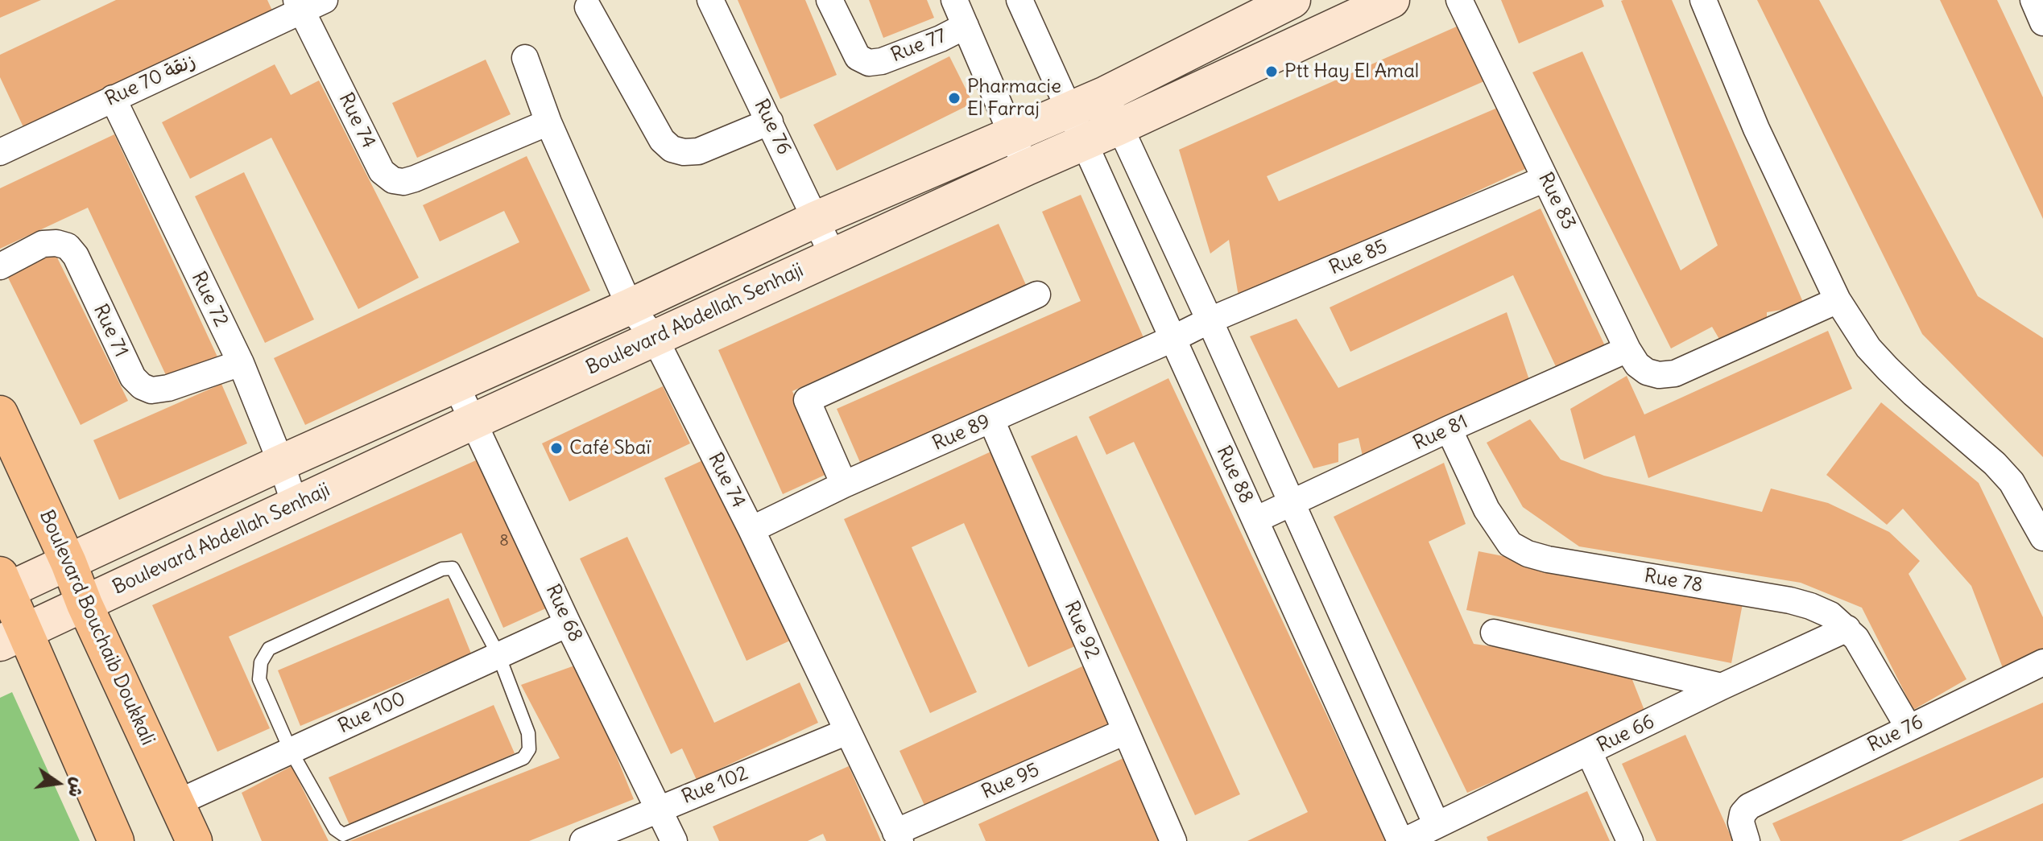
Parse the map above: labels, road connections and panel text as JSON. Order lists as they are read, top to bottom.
{
  "streets": {
    "main road": ["Boulevard Bouchaib Doukkali"],
    "street": [
      "Rue 77",
      "Rue 70 زنقة",
      "Rue 74",
      "Rue 76",
      "Rue 83",
      "Rue 85",
      "Rue 72",
      "Boulevard Abdellah Senhaji",
      "Rue 71",
      "Rue 89",
      "Rue 81",
      "Rue 88",
      "Rue 78",
      "Rue 68",
      "Rue 92",
      "Rue 100",
      "Rue 66",
      "Rue 95",
      "Rue 102"
    ]
  },
  "crossings": [
    ["Rue 70 زنقة", "Rue 74"],
    ["Rue 70 زنقة", "Rue 72"],
    ["Rue 74", "Boulevard Abdellah Senhaji"],
    ["Rue 74", "Rue 89"],
    ["Rue 74", "Rue 95"],
    ["Rue 74", "Rue 102"],
    ["Rue 76", "Boulevard Abdellah Senhaji"],
    ["Rue 76", "Rue 78"],
    ["Rue 83", "Rue 85"],
    ["Rue 83", "Rue 81"],
    ["Rue 85", "Rue 89"],
    ["Rue 85", "Rue 88"],
    ["Rue 72", "Boulevard Abdellah Senhaji"],
    ["Rue 72", "Rue 71"],
    ["Boulevard Abdellah Senhaji", "Rue 88"],
    ["Boulevard Abdellah Senhaji", "Rue 68"],
    ["Boulevard Abdellah Senhaji", "Boulevard Bouchaib Doukkali"],
    ["Rue 89", "Rue 88"],
    ["Rue 89", "Rue 92"],
    ["Rue 81", "Rue 88"],
    ["Rue 81", "Rue 78"],
    ["Rue 88", "Rue 66"],
    ["Rue 78", "Rue 66"],
    ["Rue 68", "Rue 100"],
    ["Rue 68", "Rue 102"],
    ["Boulevard Bouchaib Doukkali", "Rue 100"],
    ["Rue 92", "Rue 95"]
  ],
  "places": ["Ptt Hay El Amal", "Pharmacie El Farraj", "Café Sbaï"],
  "house_numbers": ["8"],
  "north": "right"
}
